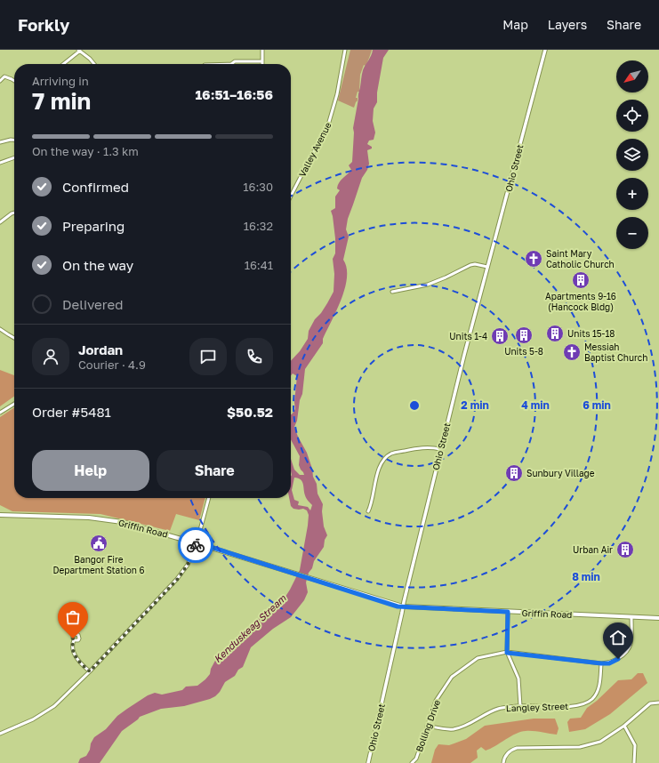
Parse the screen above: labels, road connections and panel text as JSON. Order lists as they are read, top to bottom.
{
  "streets": {
    "main road": ["Griffin Road"],
    "street": [
      "Valley Avenue",
      "Ohio Street",
      "Langley Street",
      "Bolling Drive"
    ]
  },
  "crossings": [
    ["Ohio Street", "Griffin Road"],
    ["Griffin Road", "Bolling Drive"],
    ["Langley Street", "Bolling Drive"]
  ],
  "water": ["Kenduskeag Stream"],
  "places": {
    "church": ["Saint Mary Catholic Church", "Messiah Baptist Church"],
    "building": [
      "Apartments 9-16 (Hancock Bldg)",
      "Units 15-18",
      "Units 5-8",
      "Units 1-4",
      "Sunbury Village",
      "Urban Air"
    ],
    "public building": ["Bangor Fire Department Station 6"]
  },
  "north": "bottom left",
  "page": {
    "header": "Forkly",
    "nav": ["Map", "Layers", "Share"],
    "map_buttons": ["+", "−"],
    "heading": ["7 min", "Arriving in", "16:51–16:56"],
    "panel": [
      "Jordan",
      "Courier · 4.9",
      "Order #5481",
      "$50.52"
    ],
    "bar": "On the way · 1.3 km",
    "list": [
      ["Confirmed", "16:30"],
      ["Preparing", "16:32"],
      ["On the way", "16:41"],
      "Delivered"
    ],
    "buttons": ["Help", "Share"]
  },
  "rings": [
    "2 min",
    "4 min",
    "6 min",
    "8 min"
  ]
}
